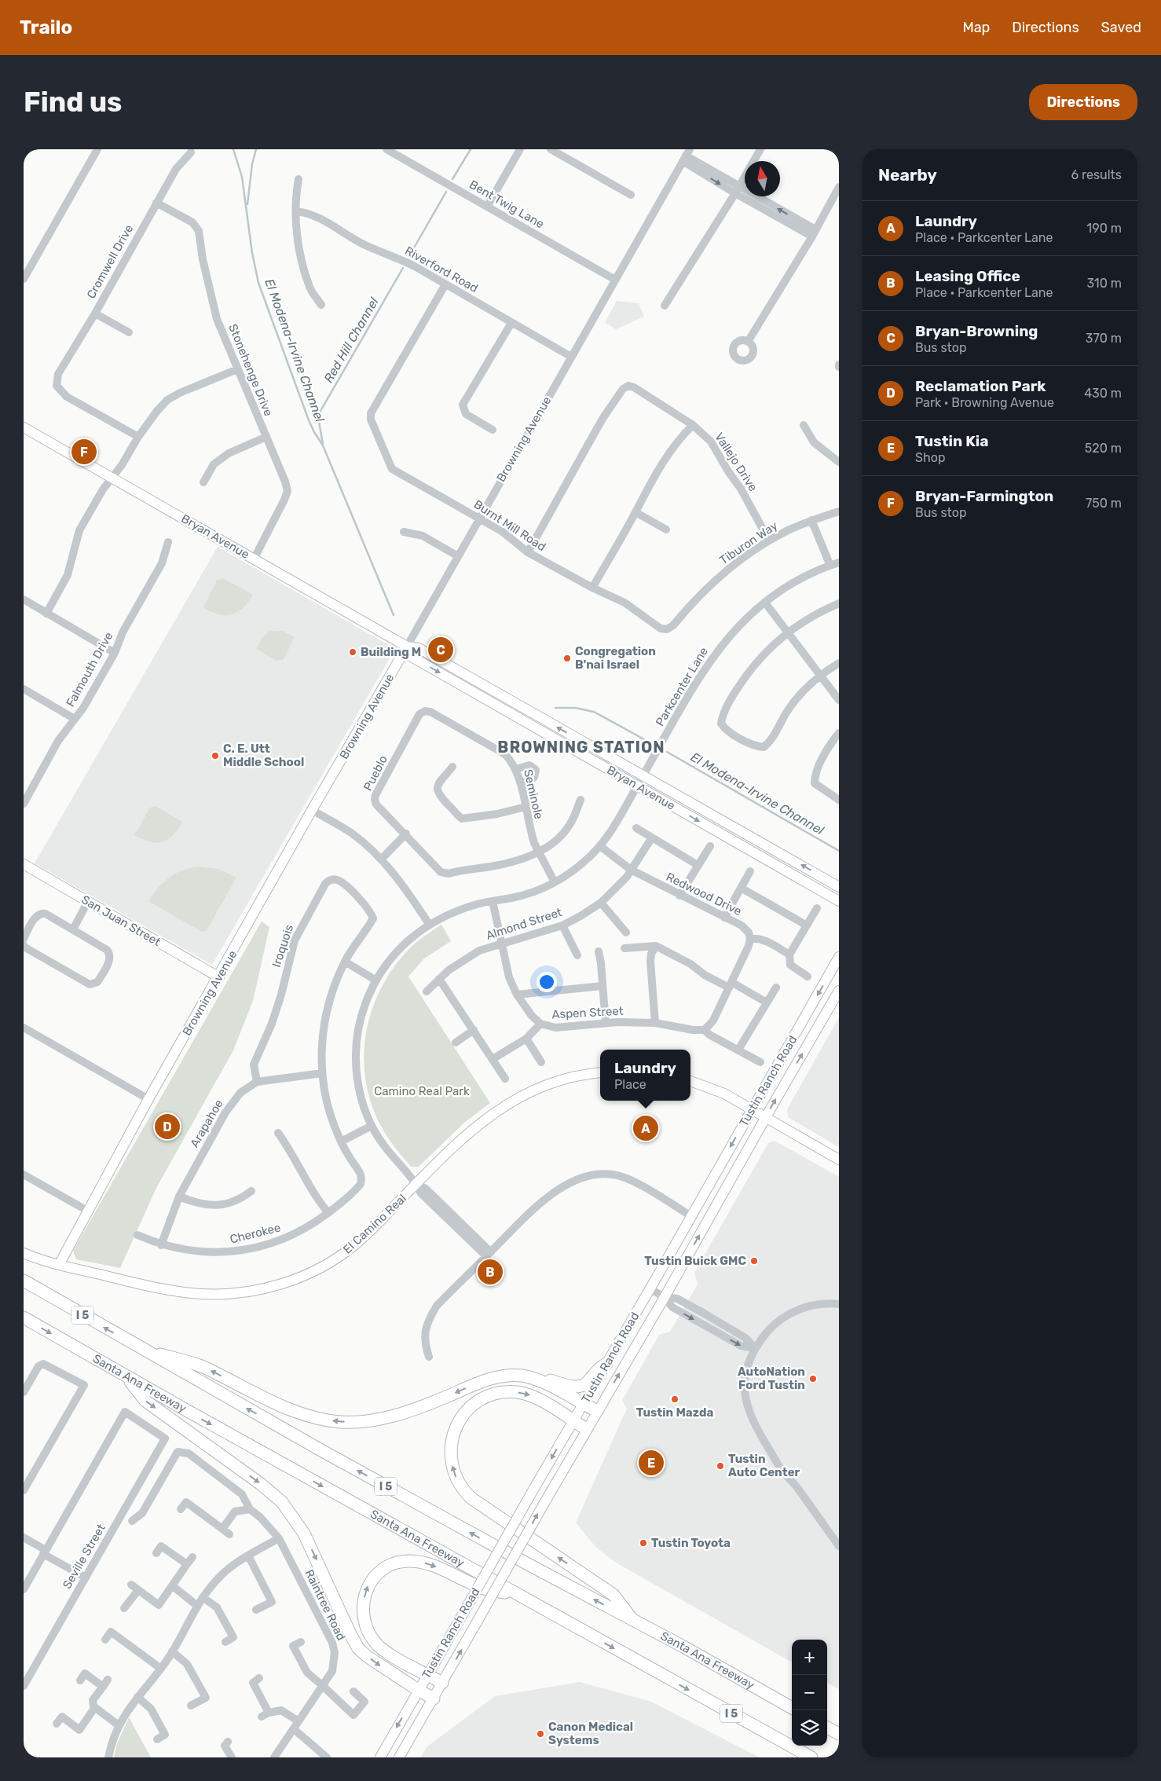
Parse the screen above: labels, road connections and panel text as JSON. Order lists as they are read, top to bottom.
{
  "streets": {
    "highway": ["I 5", "Santa Ana Freeway"],
    "main road": [
      "Browning Avenue",
      "Bryan Avenue",
      "San Juan Street",
      "Tustin Ranch Road",
      "El Camino Real"
    ],
    "street": [
      "Bent Twig Lane",
      "Cromwell Drive",
      "Riverford Road",
      "Stonehenge Drive",
      "Vallejo Drive",
      "Burnt Mill Road",
      "Tiburon Way",
      "Falmouth Drive",
      "Parkcenter Lane",
      "Pueblo",
      "Seminole",
      "Redwood Drive",
      "Almond Street",
      "Iroquois",
      "Aspen Street",
      "Arapahoe",
      "Cherokee",
      "Seville Street",
      "Raintree Road"
    ]
  },
  "crossings": [
    ["Bent Twig Lane", "Browning Avenue"],
    ["Cromwell Drive", "Stonehenge Drive"],
    ["Riverford Road", "Browning Avenue"],
    ["Riverford Road", "Burnt Mill Road"],
    ["Stonehenge Drive", "Bryan Avenue"],
    ["Browning Avenue", "Burnt Mill Road"],
    ["Browning Avenue", "Bryan Avenue"],
    ["Browning Avenue", "San Juan Street"],
    ["Browning Avenue", "El Camino Real"],
    ["Vallejo Drive", "Burnt Mill Road"],
    ["Vallejo Drive", "Tiburon Way"],
    ["Burnt Mill Road", "Tiburon Way"],
    ["Bryan Avenue", "Parkcenter Lane"],
    ["Parkcenter Lane", "Seminole"],
    ["Parkcenter Lane", "Redwood Drive"],
    ["Parkcenter Lane", "Aspen Street"],
    ["Parkcenter Lane", "El Camino Real"],
    ["Pueblo", "Seminole"],
    ["Redwood Drive", "Almond Street"],
    ["Almond Street", "Aspen Street"],
    ["Iroquois", "Arapahoe"],
    ["Arapahoe", "Cherokee"]
  ],
  "districts": ["BROWNING STATION"],
  "water": ["Red Hill Channel", "El Modena-Irvine Channel"],
  "parks": ["Camino Real Park"],
  "places": [
    "Building M",
    "Congregation B'nai Israel",
    "C. E. Utt Middle School",
    "Tustin Buick GMC",
    "AutoNation Ford Tustin",
    "Tustin Mazda",
    "Tustin Auto Center",
    "Tustin Toyota",
    "Canon Medical Systems"
  ],
  "north": "top",
  "page": {
    "header": "Trailo",
    "nav": ["Map", "Directions", "Saved"],
    "buttons": "Directions",
    "title": "Find us",
    "heading": ["Nearby", "6 results"],
    "list": [
      {
        "mark": "A",
        "name": "Laundry",
        "note": "Place · Parkcenter Lane",
        "value": "190 m"
      },
      {
        "mark": "B",
        "name": "Leasing Office",
        "note": "Place · Parkcenter Lane",
        "value": "310 m"
      },
      {
        "mark": "C",
        "name": "Bryan-Browning",
        "note": "Bus stop",
        "value": "370 m"
      },
      {
        "mark": "D",
        "name": "Reclamation Park",
        "note": "Park · Browning Avenue",
        "value": "430 m"
      },
      {
        "mark": "E",
        "name": "Tustin Kia",
        "note": "Shop",
        "value": "520 m"
      },
      {
        "mark": "F",
        "name": "Bryan-Farmington",
        "note": "Bus stop",
        "value": "750 m"
      }
    ],
    "pins": [
      "F",
      "C",
      "D",
      "A",
      "B",
      "E"
    ],
    "popup": ["Laundry", "Place"],
    "map_buttons": ["+", "−"]
  }
}
